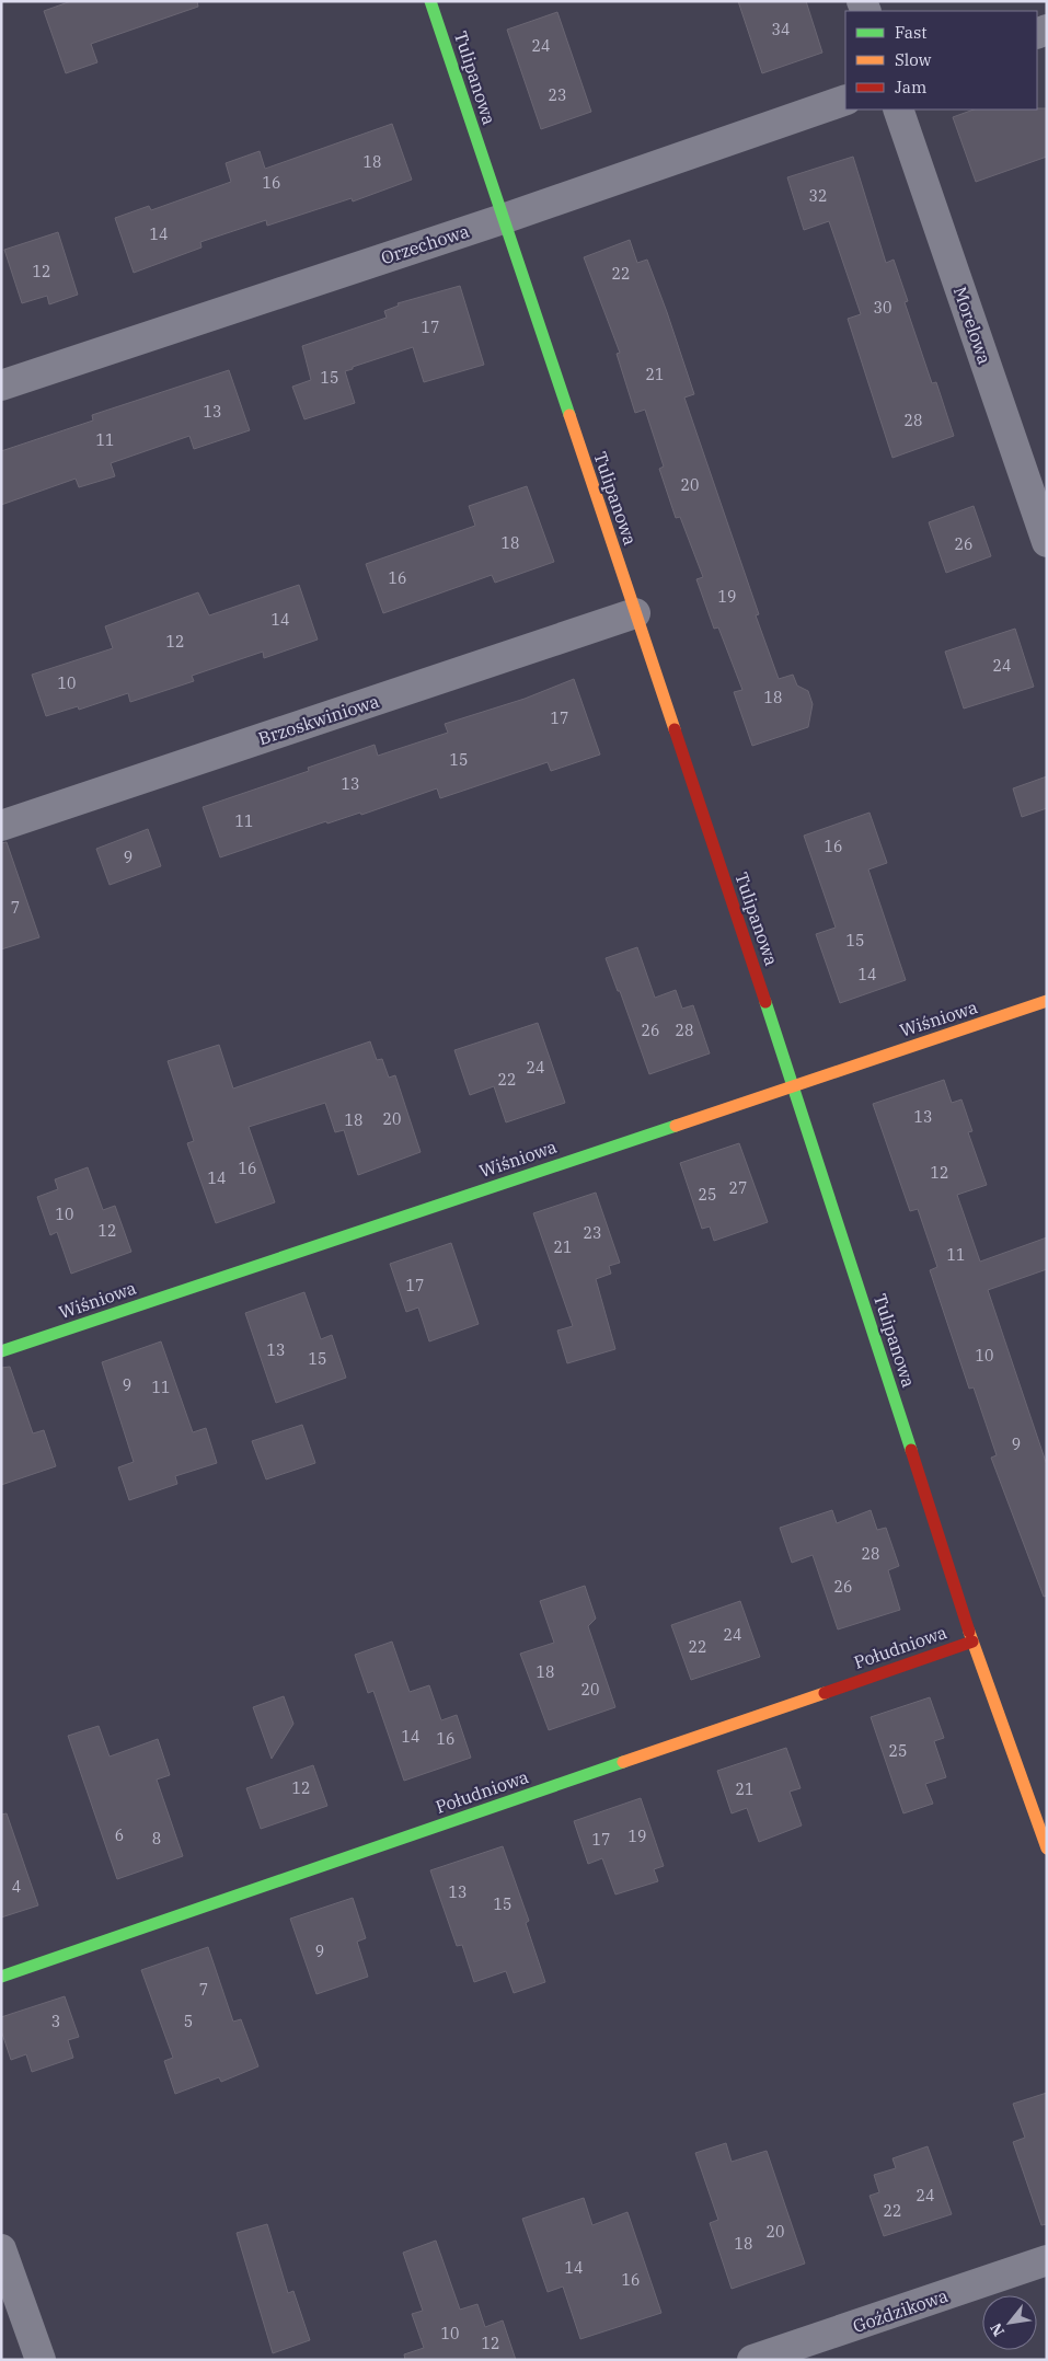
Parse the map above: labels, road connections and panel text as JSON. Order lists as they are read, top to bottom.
{
  "streets": {
    "street": [
      "Tulipanowa",
      "Orzechowa",
      "Morelowa",
      "Brzoskwiniowa",
      "Wiśniowa",
      "Południowa",
      "Goździkowa"
    ]
  },
  "crossings": [
    ["Tulipanowa", "Orzechowa"],
    ["Tulipanowa", "Brzoskwiniowa"],
    ["Tulipanowa", "Wiśniowa"],
    ["Tulipanowa", "Południowa"]
  ],
  "house_numbers": [
    "34",
    "24",
    "23",
    "18",
    "16",
    "32",
    "14",
    "12",
    "22",
    "30",
    "17",
    "21",
    "15",
    "13",
    "28",
    "11",
    "20",
    "18",
    "26",
    "16",
    "19",
    "14",
    "12",
    "24",
    "10",
    "18",
    "17",
    "15",
    "13",
    "11",
    "16",
    "9",
    "7",
    "15",
    "14",
    "26",
    "28",
    "24",
    "22",
    "13",
    "20",
    "18",
    "16",
    "12",
    "14",
    "27",
    "25",
    "10",
    "12",
    "23",
    "21",
    "11",
    "17",
    "13",
    "10",
    "15",
    "9",
    "11",
    "9",
    "28",
    "26",
    "24",
    "22",
    "18",
    "20",
    "14",
    "16",
    "25",
    "12",
    "21",
    "6",
    "19",
    "8",
    "17",
    "4",
    "13",
    "15",
    "9",
    "7",
    "3",
    "5",
    "24",
    "22",
    "20",
    "18",
    "14",
    "16",
    "10",
    "12"
  ],
  "legend": ["Fast", "Slow", "Jam"],
  "north": "bottom left"
}
